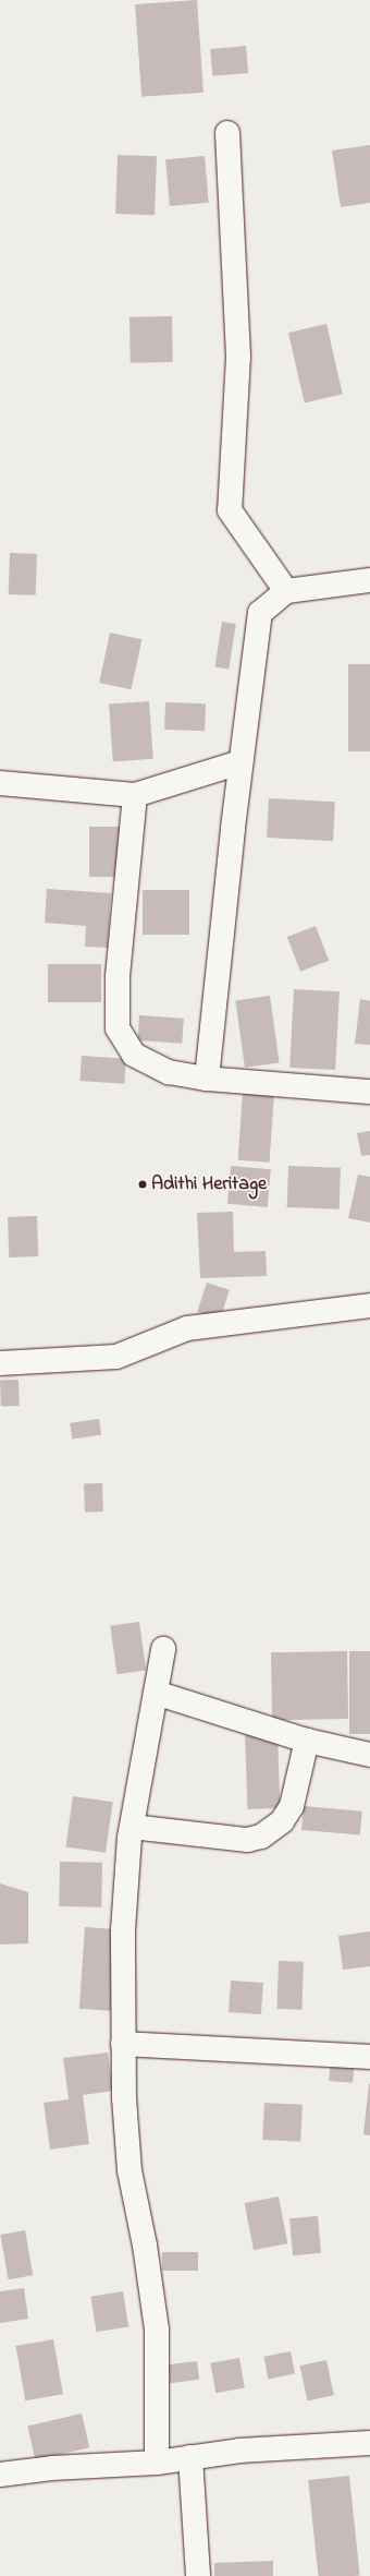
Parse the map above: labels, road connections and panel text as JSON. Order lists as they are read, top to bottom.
{
  "places": ["Adithi Heritage"]
}
